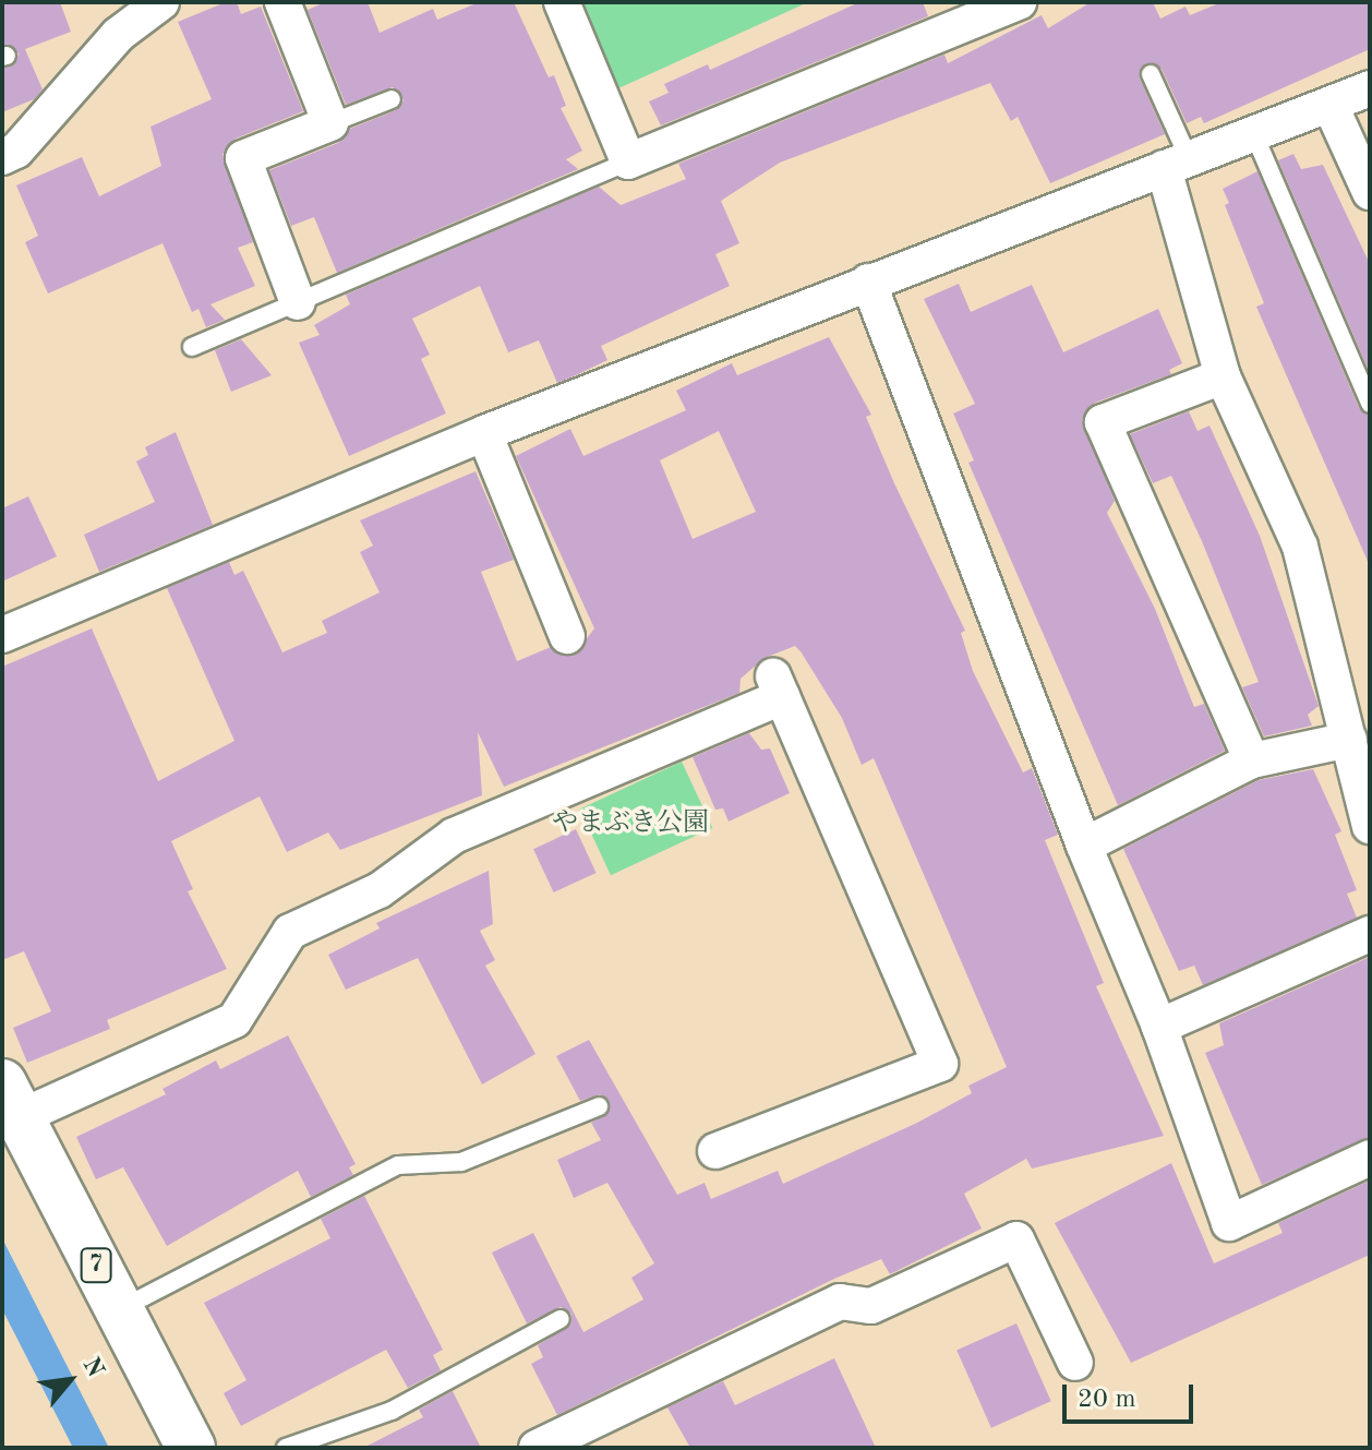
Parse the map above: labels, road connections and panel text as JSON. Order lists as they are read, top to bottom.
{
  "streets": {
    "main road": ["7"]
  },
  "parks": ["やまぶき公園"],
  "scale_bar": "20 m",
  "north": "top right"
}
